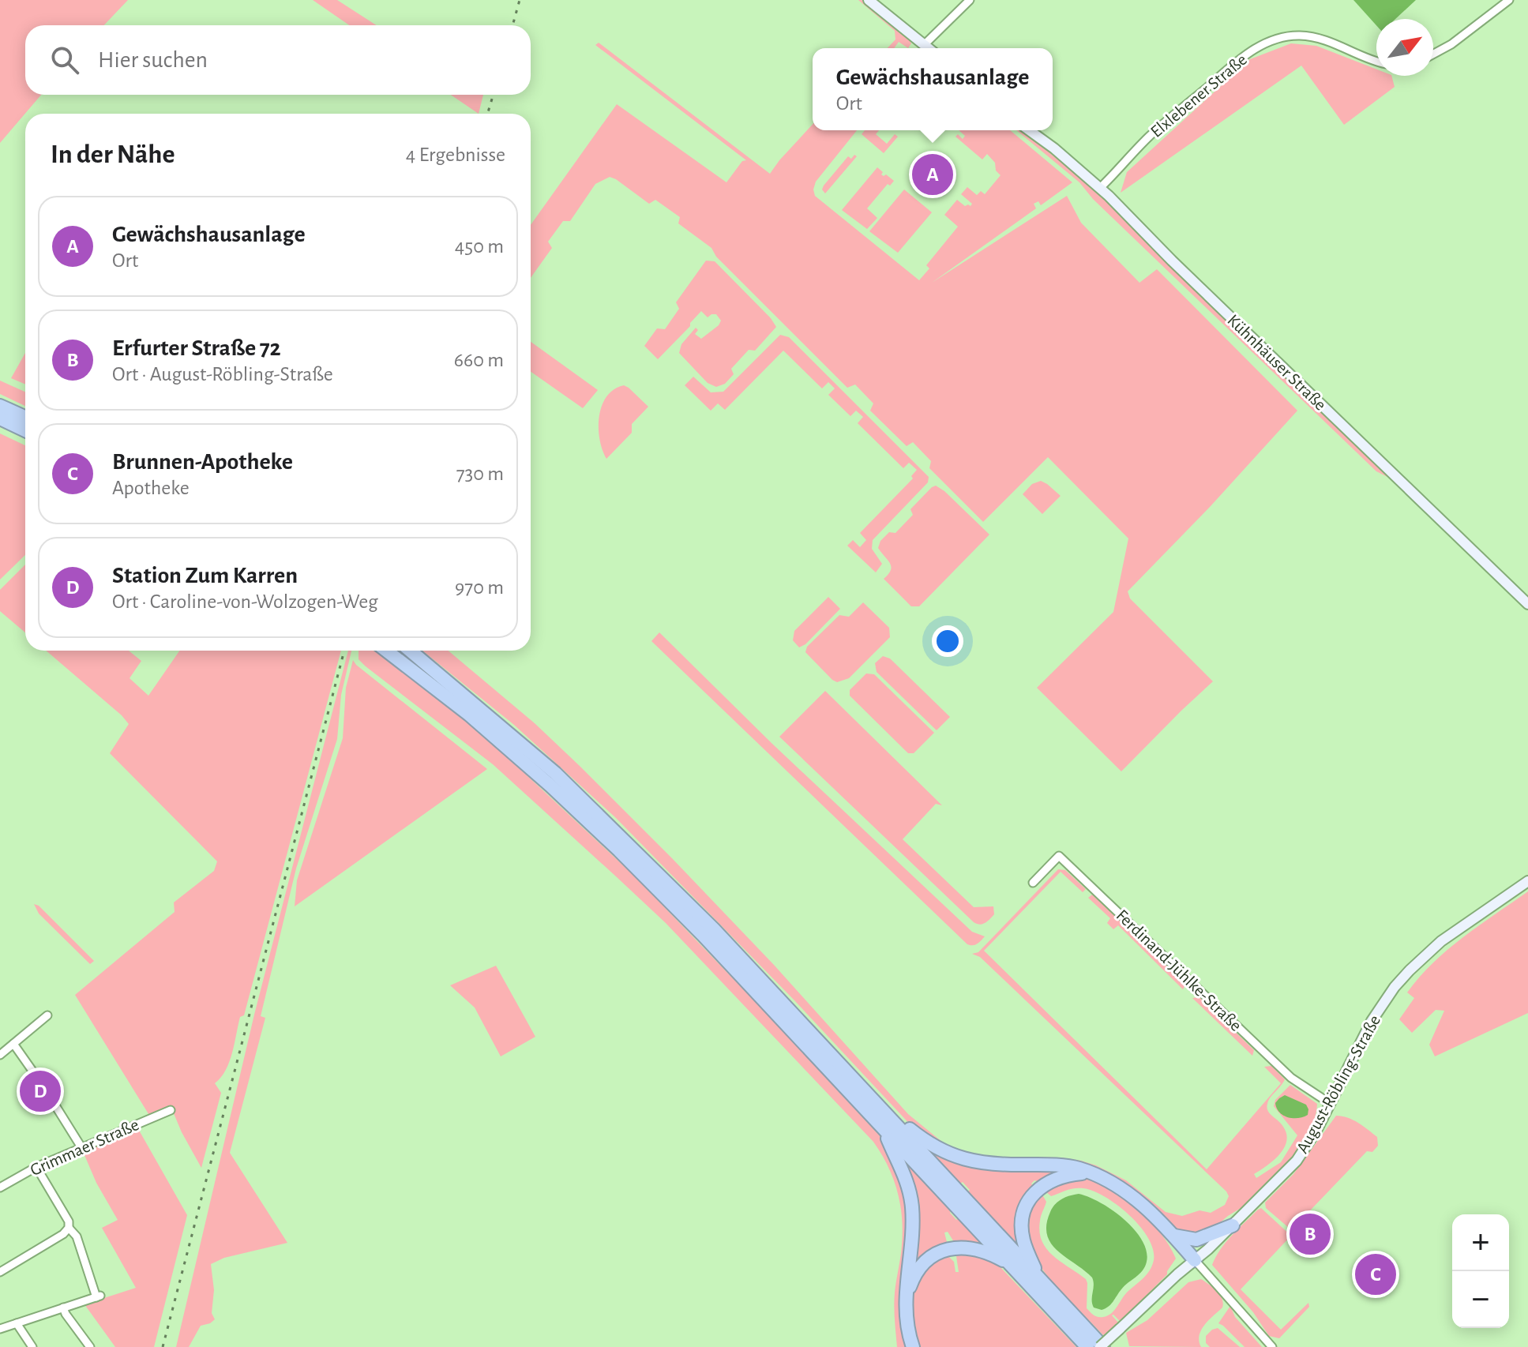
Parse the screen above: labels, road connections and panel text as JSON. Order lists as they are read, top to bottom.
{
  "streets": {
    "street": [
      "Elxlebener Straße",
      "Kühnhäuser Straße",
      "Ferdinand-Jühlke-Straße",
      "August-Röbling-Straße",
      "Grimmaer Straße"
    ]
  },
  "crossings": [
    ["Elxlebener Straße", "Kühnhäuser Straße"],
    ["Ferdinand-Jühlke-Straße", "August-Röbling-Straße"]
  ],
  "north": "top right",
  "page": {
    "search": "Hier suchen",
    "popup": ["Gewächshausanlage", "Ort"],
    "heading": ["In der Nähe", "4 Ergebnisse"],
    "pins": [
      "A",
      "D",
      "B",
      "C"
    ],
    "list": [
      {
        "mark": "A",
        "name": "Gewächshausanlage",
        "note": "Ort",
        "value": "450 m"
      },
      {
        "mark": "B",
        "name": "Erfurter Straße 72",
        "note": "Ort · August-Röbling-Straße",
        "value": "660 m"
      },
      {
        "mark": "C",
        "name": "Brunnen-Apotheke",
        "note": "Apotheke",
        "value": "730 m"
      },
      {
        "mark": "D",
        "name": "Station Zum Karren",
        "note": "Ort · Caroline-von-Wolzogen-Weg",
        "value": "970 m"
      }
    ],
    "map_buttons": ["+", "−"]
  }
}
